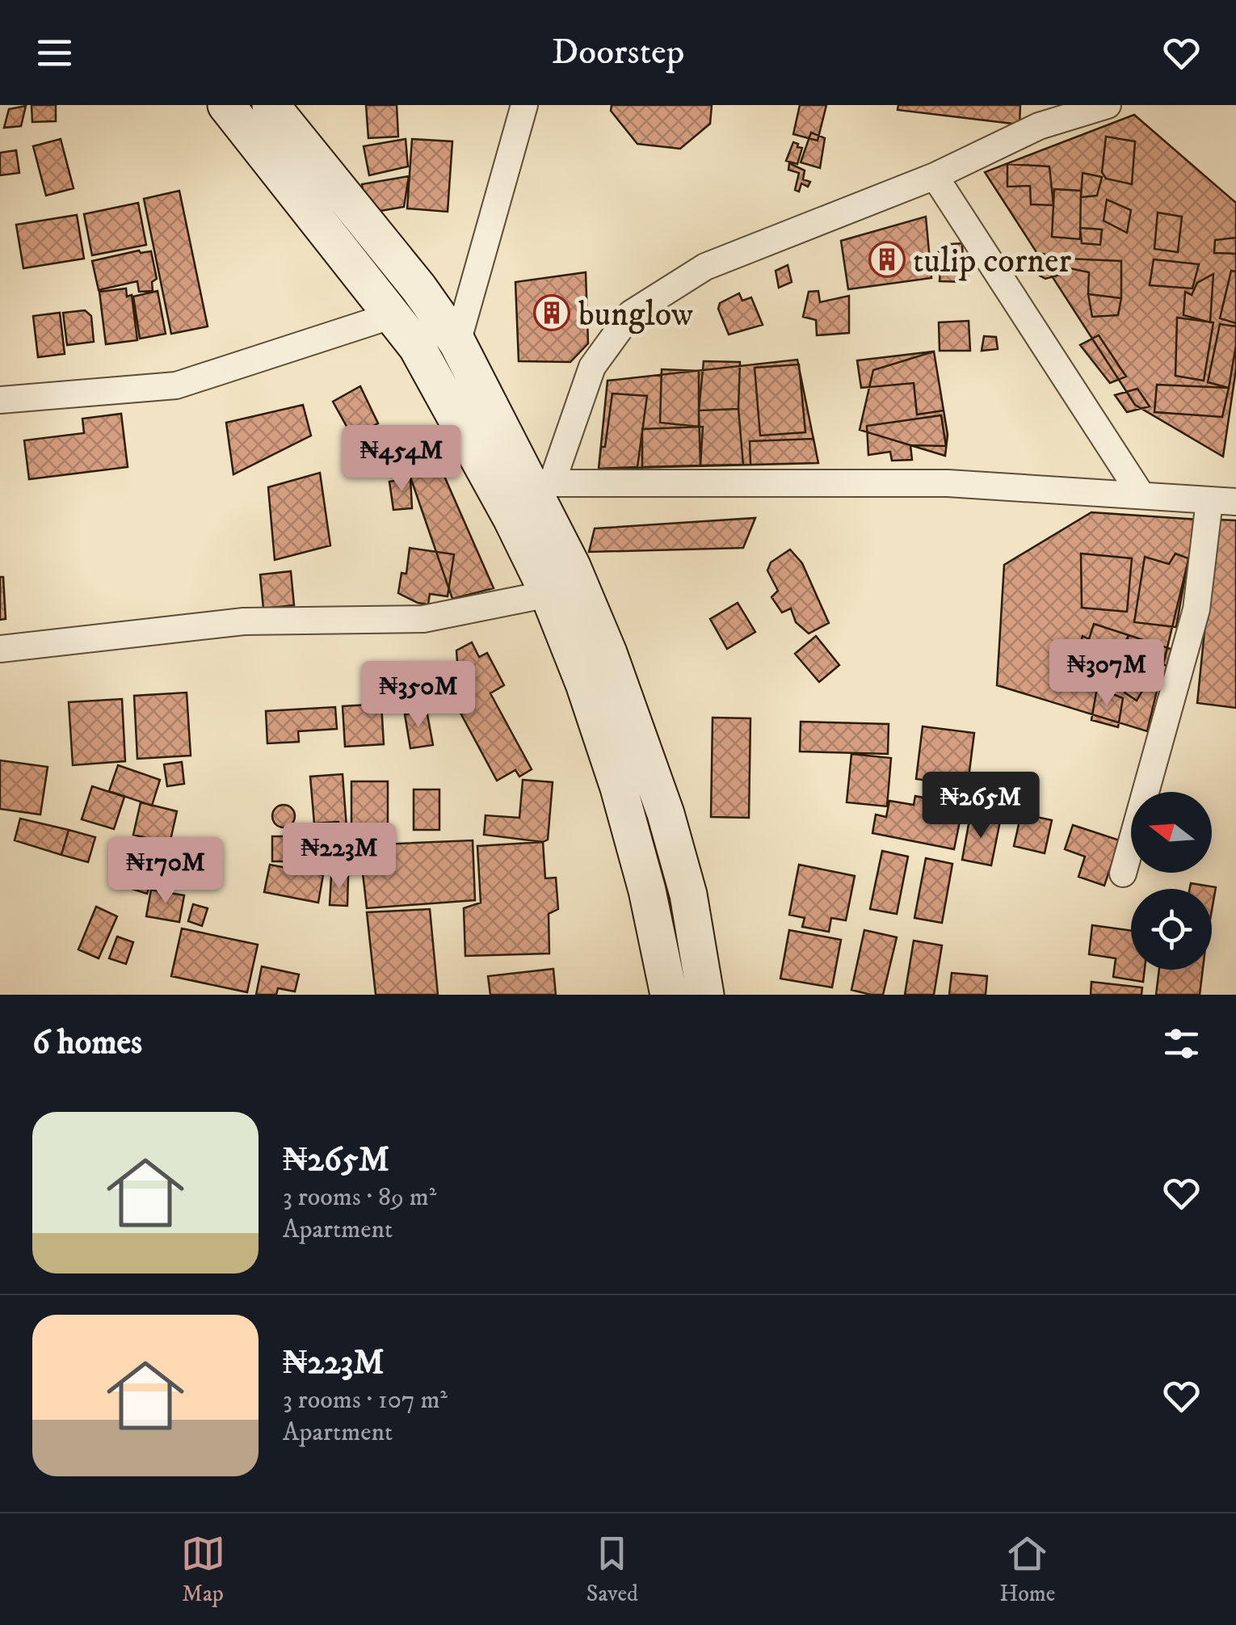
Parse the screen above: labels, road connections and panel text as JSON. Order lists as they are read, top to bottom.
{
  "places": {
    "building": ["tulip corner", "bunglow"]
  },
  "north": "left",
  "page": {
    "header": "Doorstep",
    "price": [
      "₦454M",
      "₦307M",
      "₦350M",
      "₦265M",
      "₦223M",
      "₦170M"
    ],
    "heading": "6 homes",
    "list": [
      {
        "name": "₦265M",
        "note": "3 rooms · 89 m² · Apartment"
      },
      {
        "name": "₦223M",
        "note": "3 rooms · 107 m² · Apartment"
      }
    ],
    "tabs": ["Map", "Saved", "Home"]
  }
}
